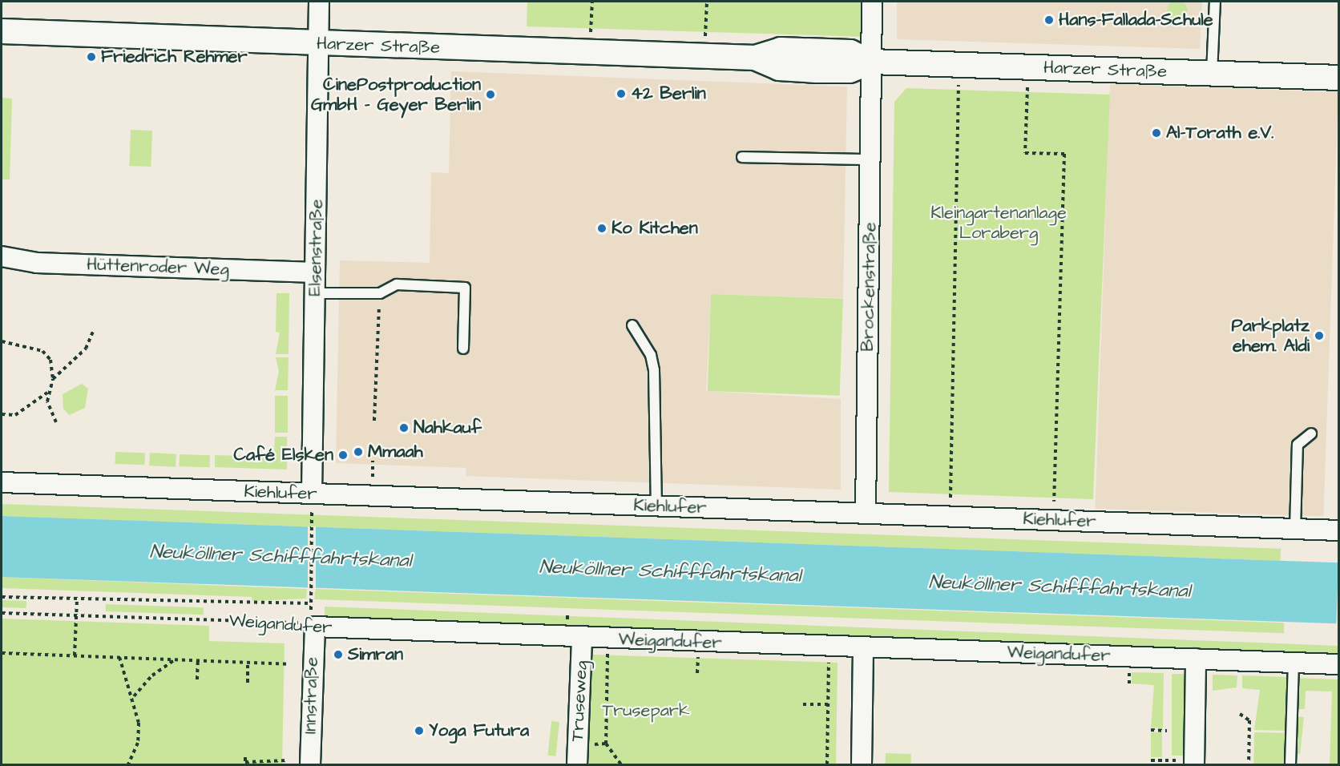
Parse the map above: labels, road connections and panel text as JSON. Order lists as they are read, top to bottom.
{
  "streets": {
    "street": [
      "Harzer Straße",
      "Elsenstraße",
      "Hüttenroder Weg",
      "Brockenstraße",
      "Kiehlufer",
      "Weigandufer",
      "Innstraße",
      "Truseweg"
    ]
  },
  "crossings": [
    ["Harzer Straße", "Elsenstraße"],
    ["Harzer Straße", "Brockenstraße"],
    ["Elsenstraße", "Hüttenroder Weg"],
    ["Elsenstraße", "Kiehlufer"],
    ["Brockenstraße", "Kiehlufer"],
    ["Weigandufer", "Innstraße"],
    ["Weigandufer", "Truseweg"]
  ],
  "water": ["Neuköllner Schifffahrtskanal"],
  "parks": ["Kleingartenanlage Loraberg", "Trusepark"],
  "places": [
    "Hans-Fallada-Schule",
    "Friedrich Rehmer",
    "42 Berlin",
    "CinePostproduction GmbH - Geyer Berlin",
    "Al-Torath e.V.",
    "Ko Kitchen",
    "Parkplatz ehem. Aldi",
    "Nahkauf",
    "Mmaah",
    "Café Elsken",
    "Simran",
    "Yoga Futura"
  ]
}
